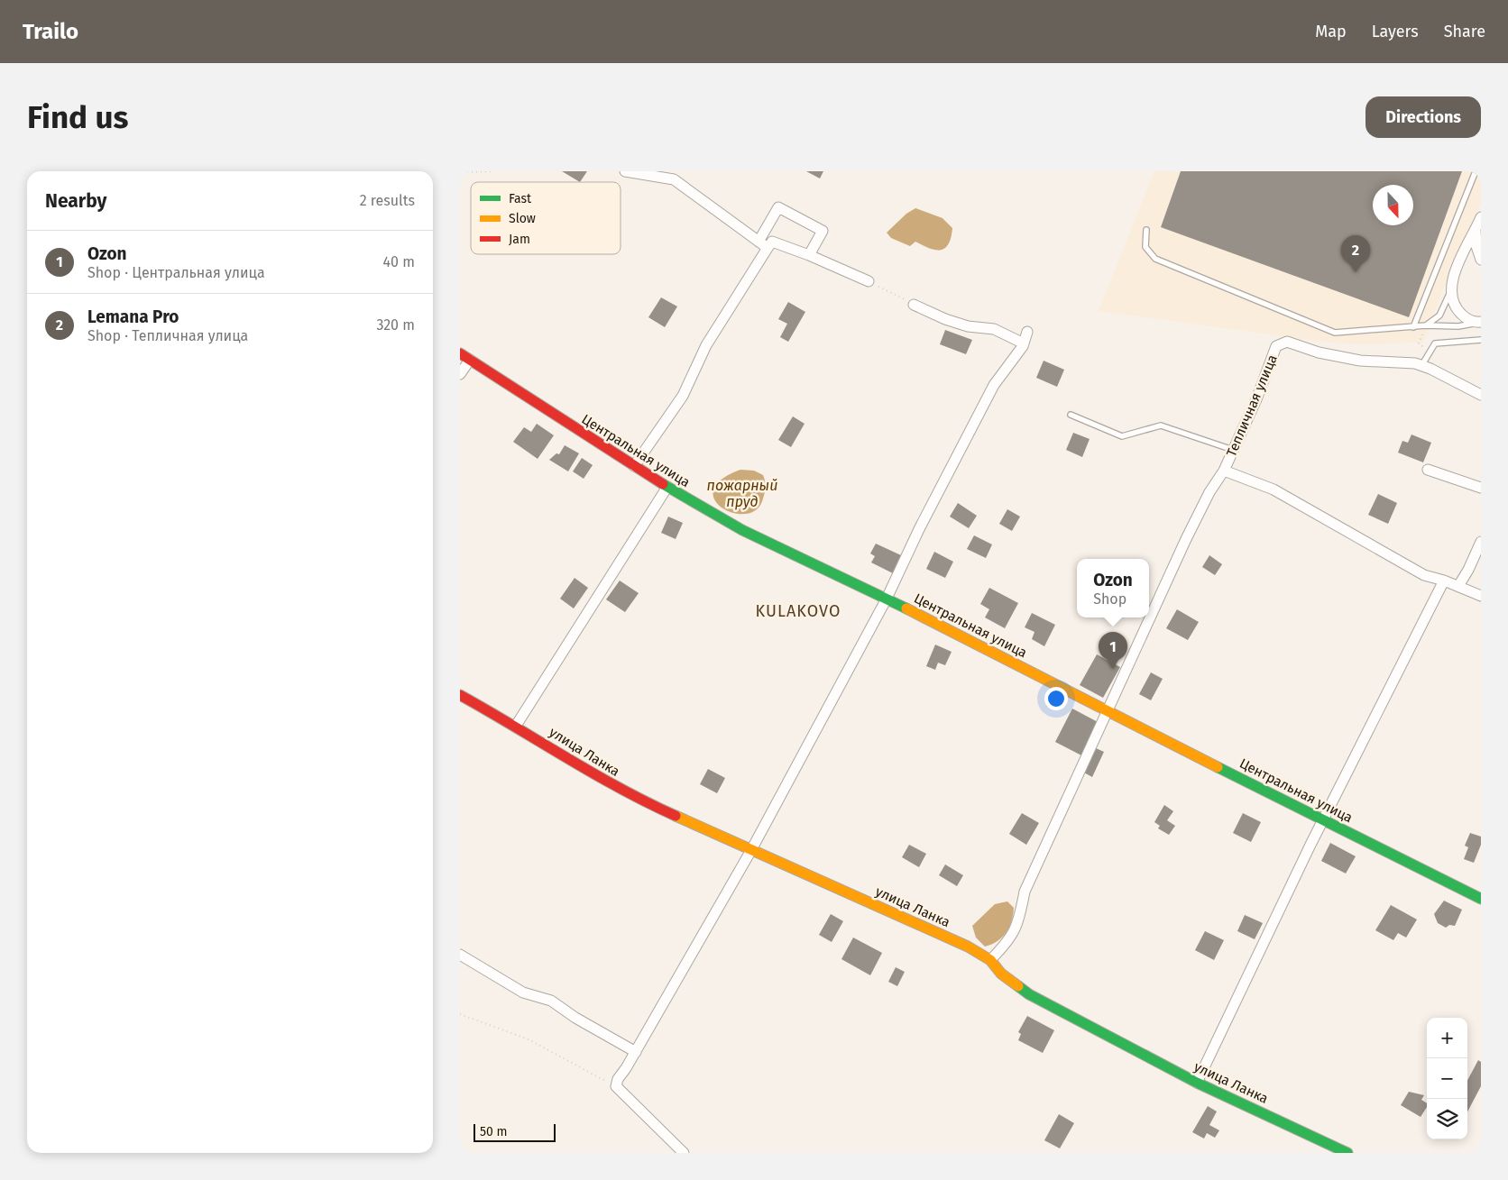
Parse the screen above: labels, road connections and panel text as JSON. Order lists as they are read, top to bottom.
{
  "streets": {
    "street": ["Тепличная улица", "Центральная улица", "улица Ланка"]
  },
  "districts": ["KULAKOVO"],
  "water": ["пожарный пруд"],
  "legend": ["Fast", "Slow", "Jam"],
  "scale_bar": "50 m",
  "north": "bottom",
  "page": {
    "header": "Trailo",
    "nav": ["Map", "Layers", "Share"],
    "buttons": "Directions",
    "title": "Find us",
    "heading": ["Nearby", "2 results"],
    "list": [
      {
        "mark": "1",
        "name": "Ozon",
        "note": "Shop · Центральная улица",
        "value": "40 m"
      },
      {
        "mark": "2",
        "name": "Lemana Pro",
        "note": "Shop · Тепличная улица",
        "value": "320 m"
      }
    ],
    "pins": ["2", "1"],
    "popup": ["Ozon", "Shop"],
    "map_buttons": ["+", "−"],
    "scale": "50 m"
  }
}
